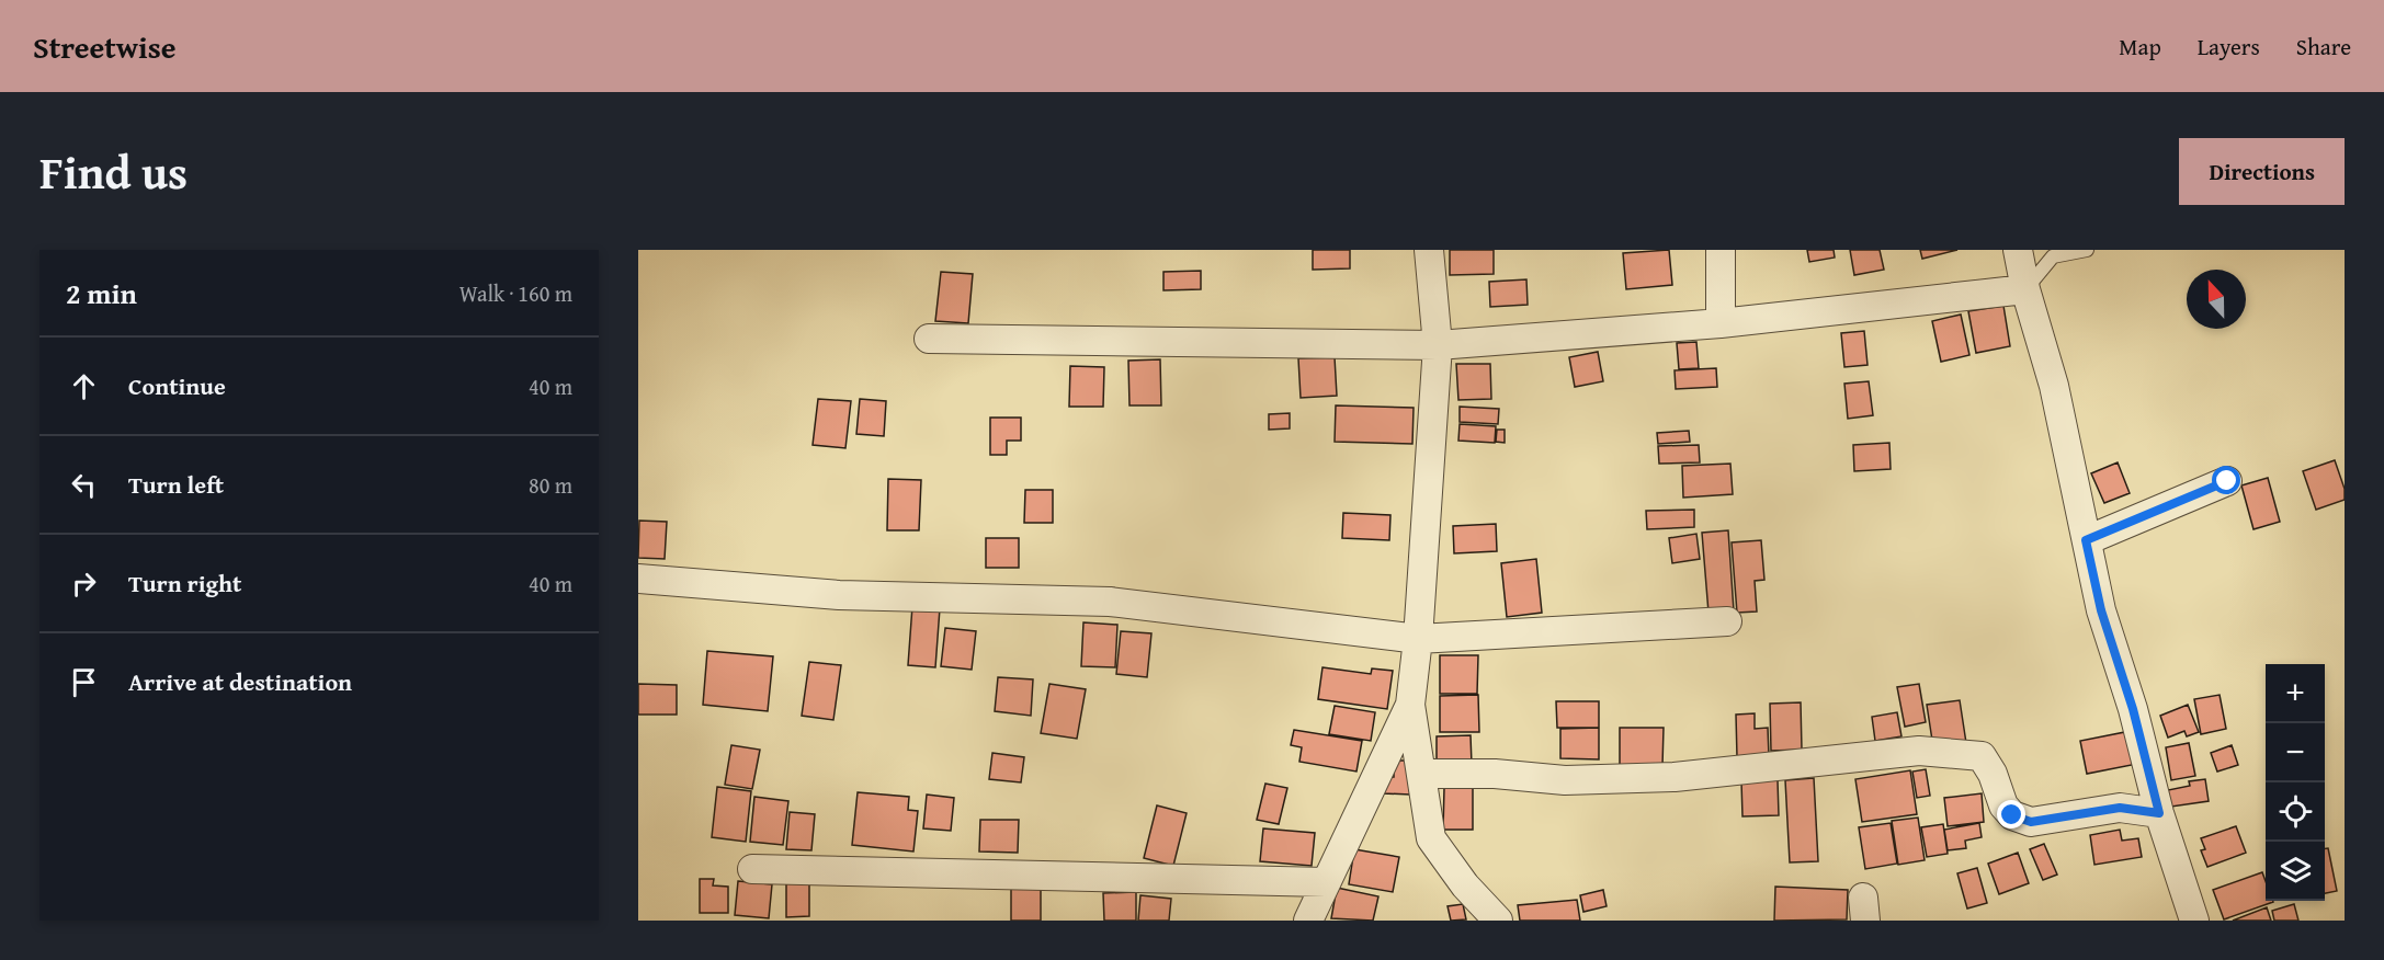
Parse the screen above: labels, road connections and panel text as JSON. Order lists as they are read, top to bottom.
{
  "north": "top",
  "page": {
    "header": "Streetwise",
    "nav": ["Map", "Layers", "Share"],
    "title": "Find us",
    "buttons": "Directions",
    "heading": ["2 min", "Walk · 160 m"],
    "list": [
      ["Continue", "40 m"],
      ["Turn left", "80 m"],
      ["Turn right", "40 m"],
      "Arrive at destination"
    ],
    "map_buttons": ["+", "−"]
  }
}
